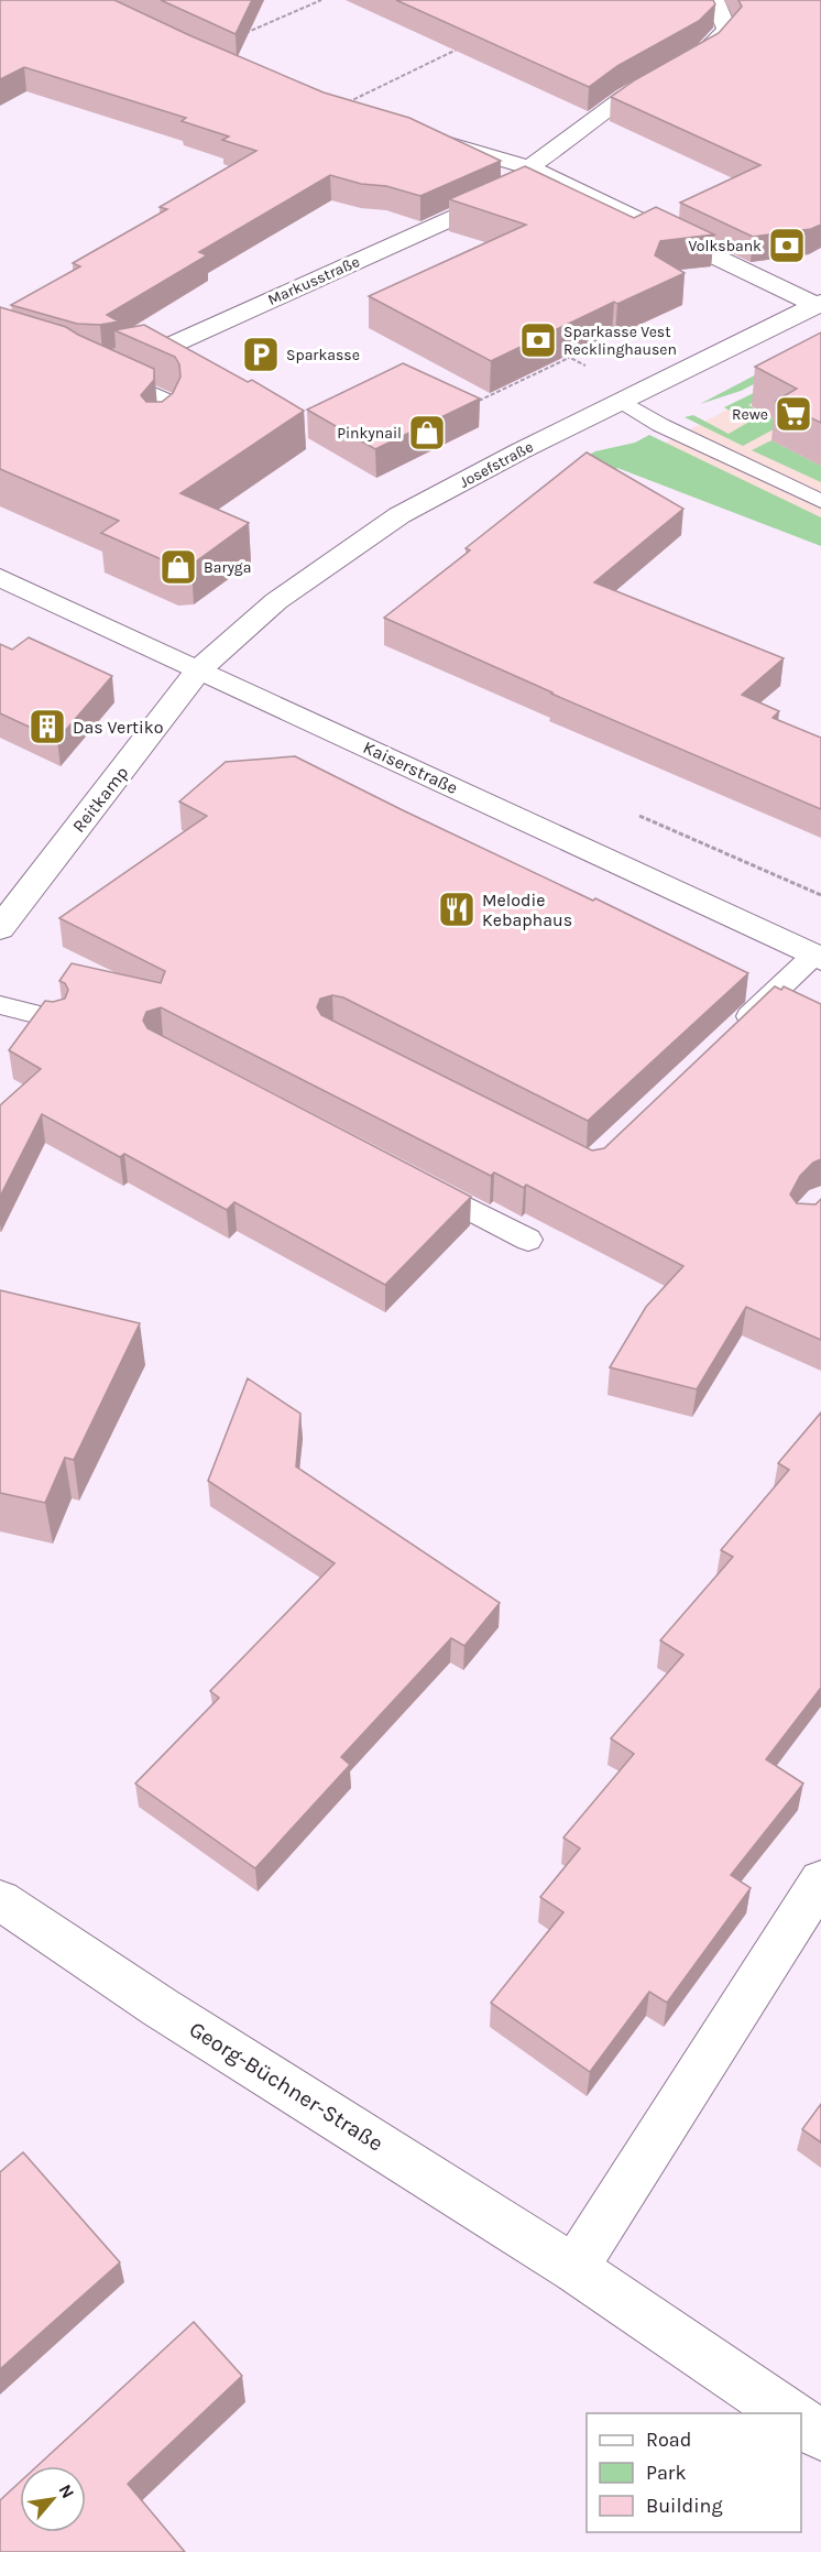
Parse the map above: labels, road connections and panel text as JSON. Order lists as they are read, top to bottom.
{
  "streets": {
    "street": [
      "Markusstraße",
      "Josefstraße",
      "Kaiserstraße",
      "Reitkamp",
      "Georg-Büchner-Straße"
    ]
  },
  "crossings": [
    ["Josefstraße", "Kaiserstraße"],
    ["Josefstraße", "Reitkamp"],
    ["Kaiserstraße", "Reitkamp"]
  ],
  "places": {
    "bank": ["Volksbank", "Sparkasse Vest Recklinghausen"],
    "parking": ["Sparkasse"],
    "supermarket": ["Rewe"],
    "shop": ["Pinkynail", "Baryga"],
    "building": ["Das Vertiko"],
    "restaurant": ["Melodie Kebaphaus"]
  },
  "legend": ["Road", "Park", "Building"],
  "north": "top right"
}
